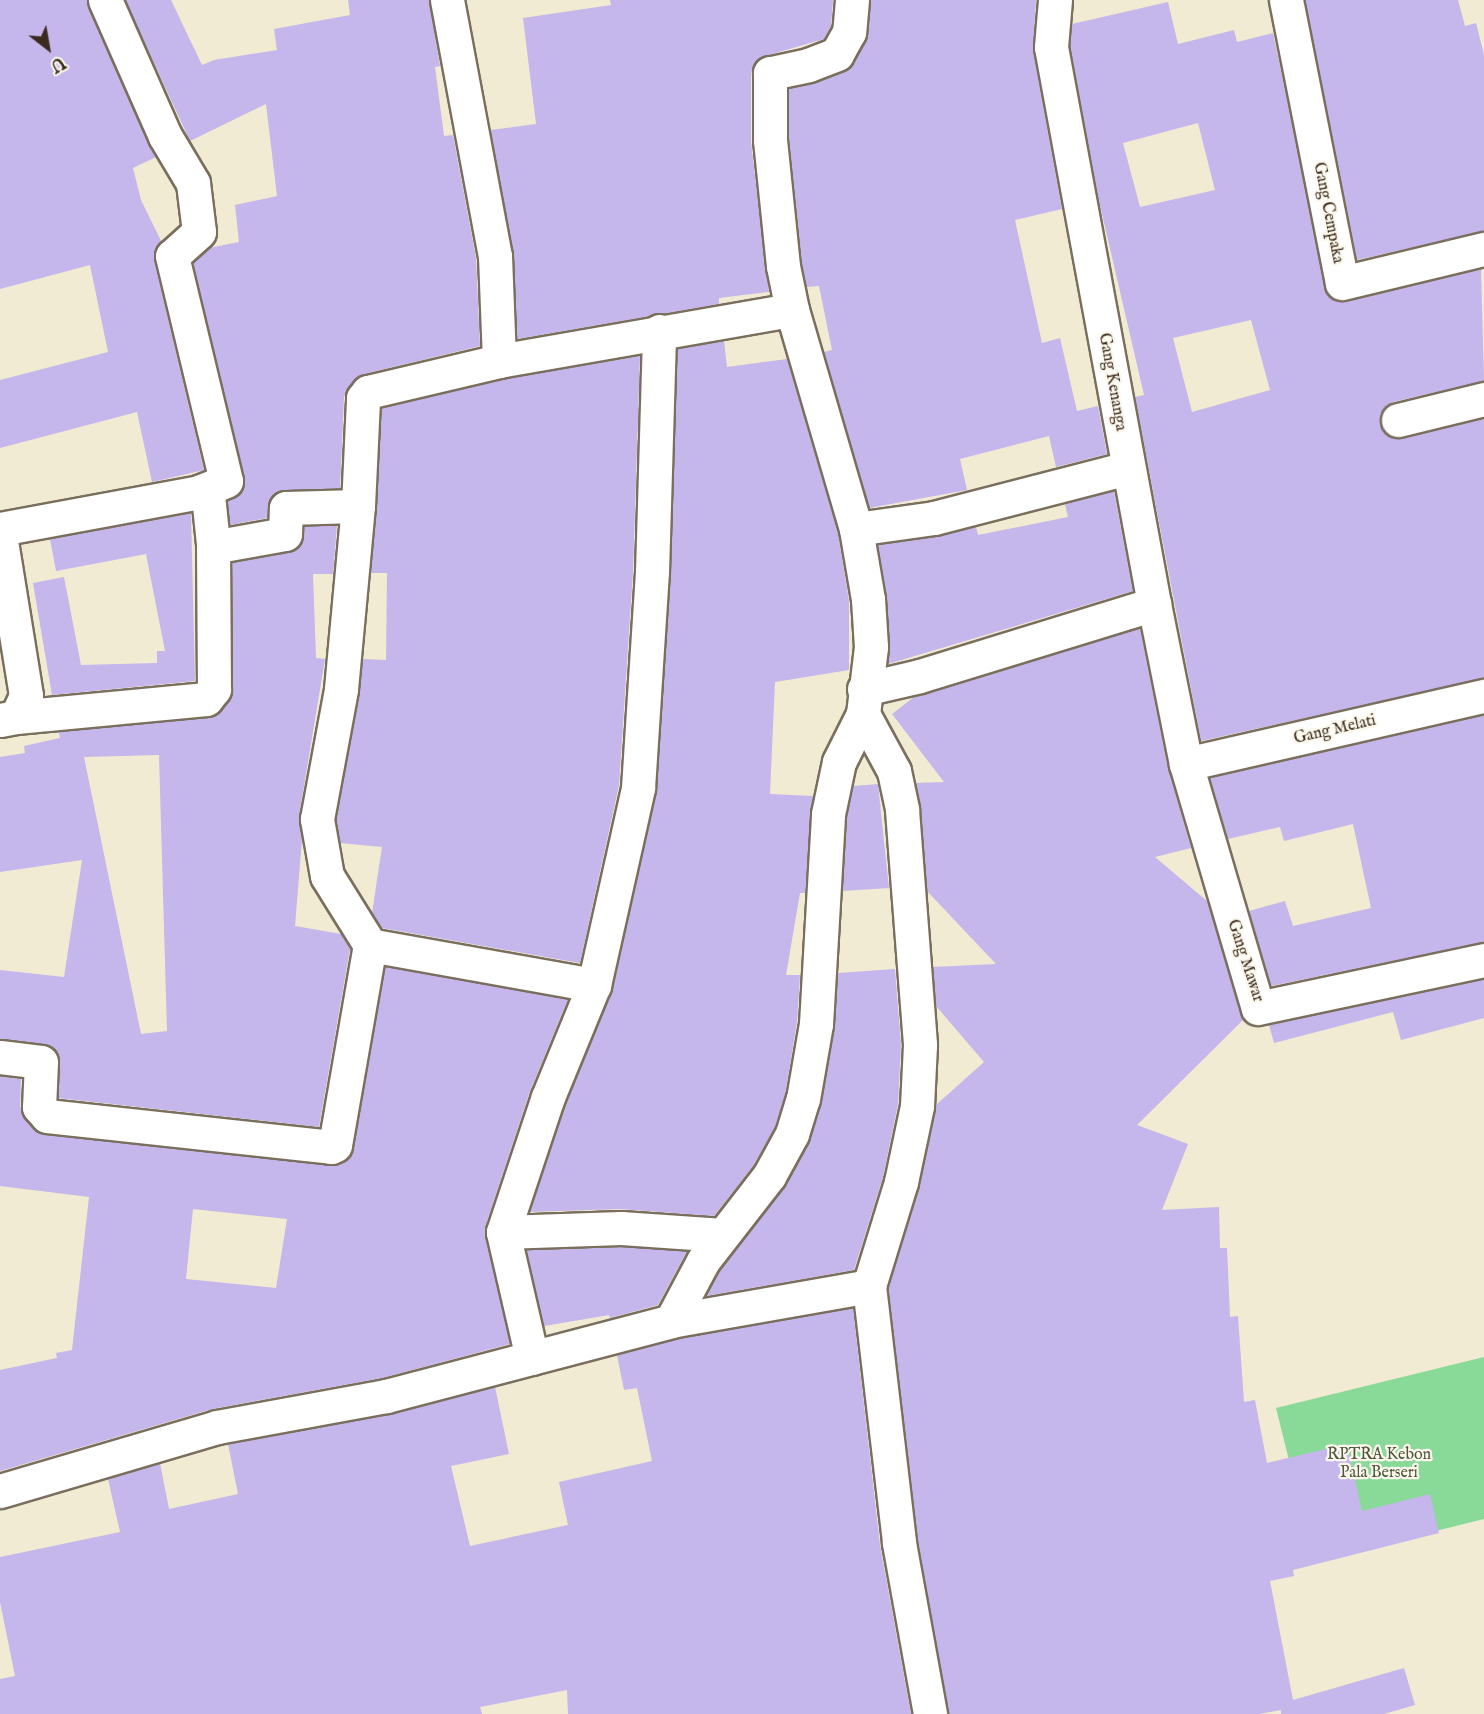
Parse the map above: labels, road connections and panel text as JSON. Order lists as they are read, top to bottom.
{
  "streets": {
    "street": [
      "Gang Cempaka",
      "Gang Kenanga",
      "Gang Melati",
      "Gang Mawar"
    ]
  },
  "crossings": [
    ["Gang Kenanga", "Gang Melati"],
    ["Gang Kenanga", "Gang Mawar"],
    ["Gang Melati", "Gang Mawar"]
  ],
  "parks": ["RPTRA Kebon Pala Berseri"],
  "north": "bottom right"
}
